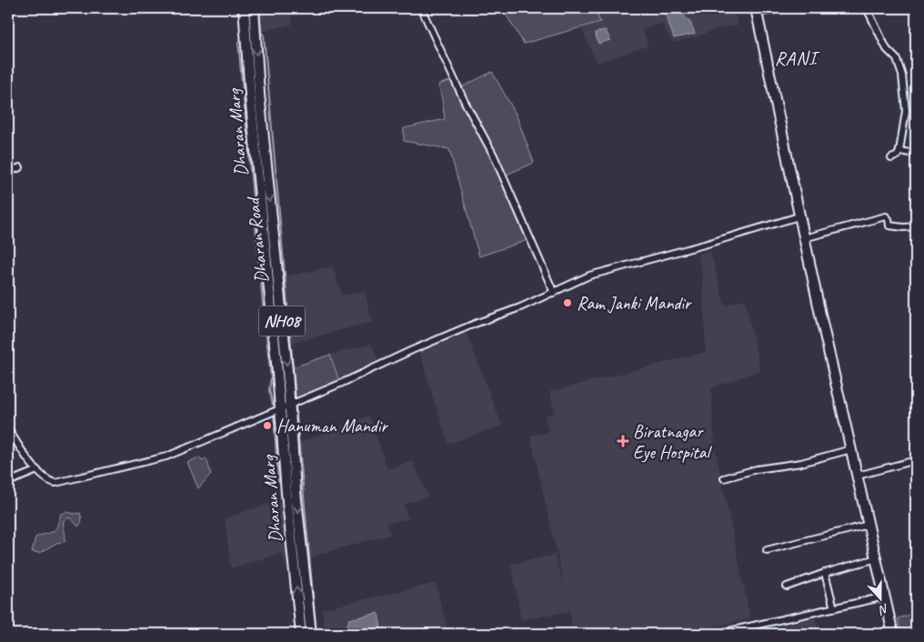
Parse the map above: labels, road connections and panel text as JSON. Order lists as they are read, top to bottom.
{
  "streets": {
    "main road": ["Dharan Marg", "Dharan Road", "NH08"]
  },
  "crossings": [
    ["Dharan Marg", "Dharan Road"]
  ],
  "one_way": ["Dharan Road"],
  "districts": ["RANI"],
  "places": {
    "other": ["Ram Janki Mandir", "Hanuman Mandir"],
    "health": ["Biratnagar Eye Hospital"]
  },
  "north": "bottom"
}
